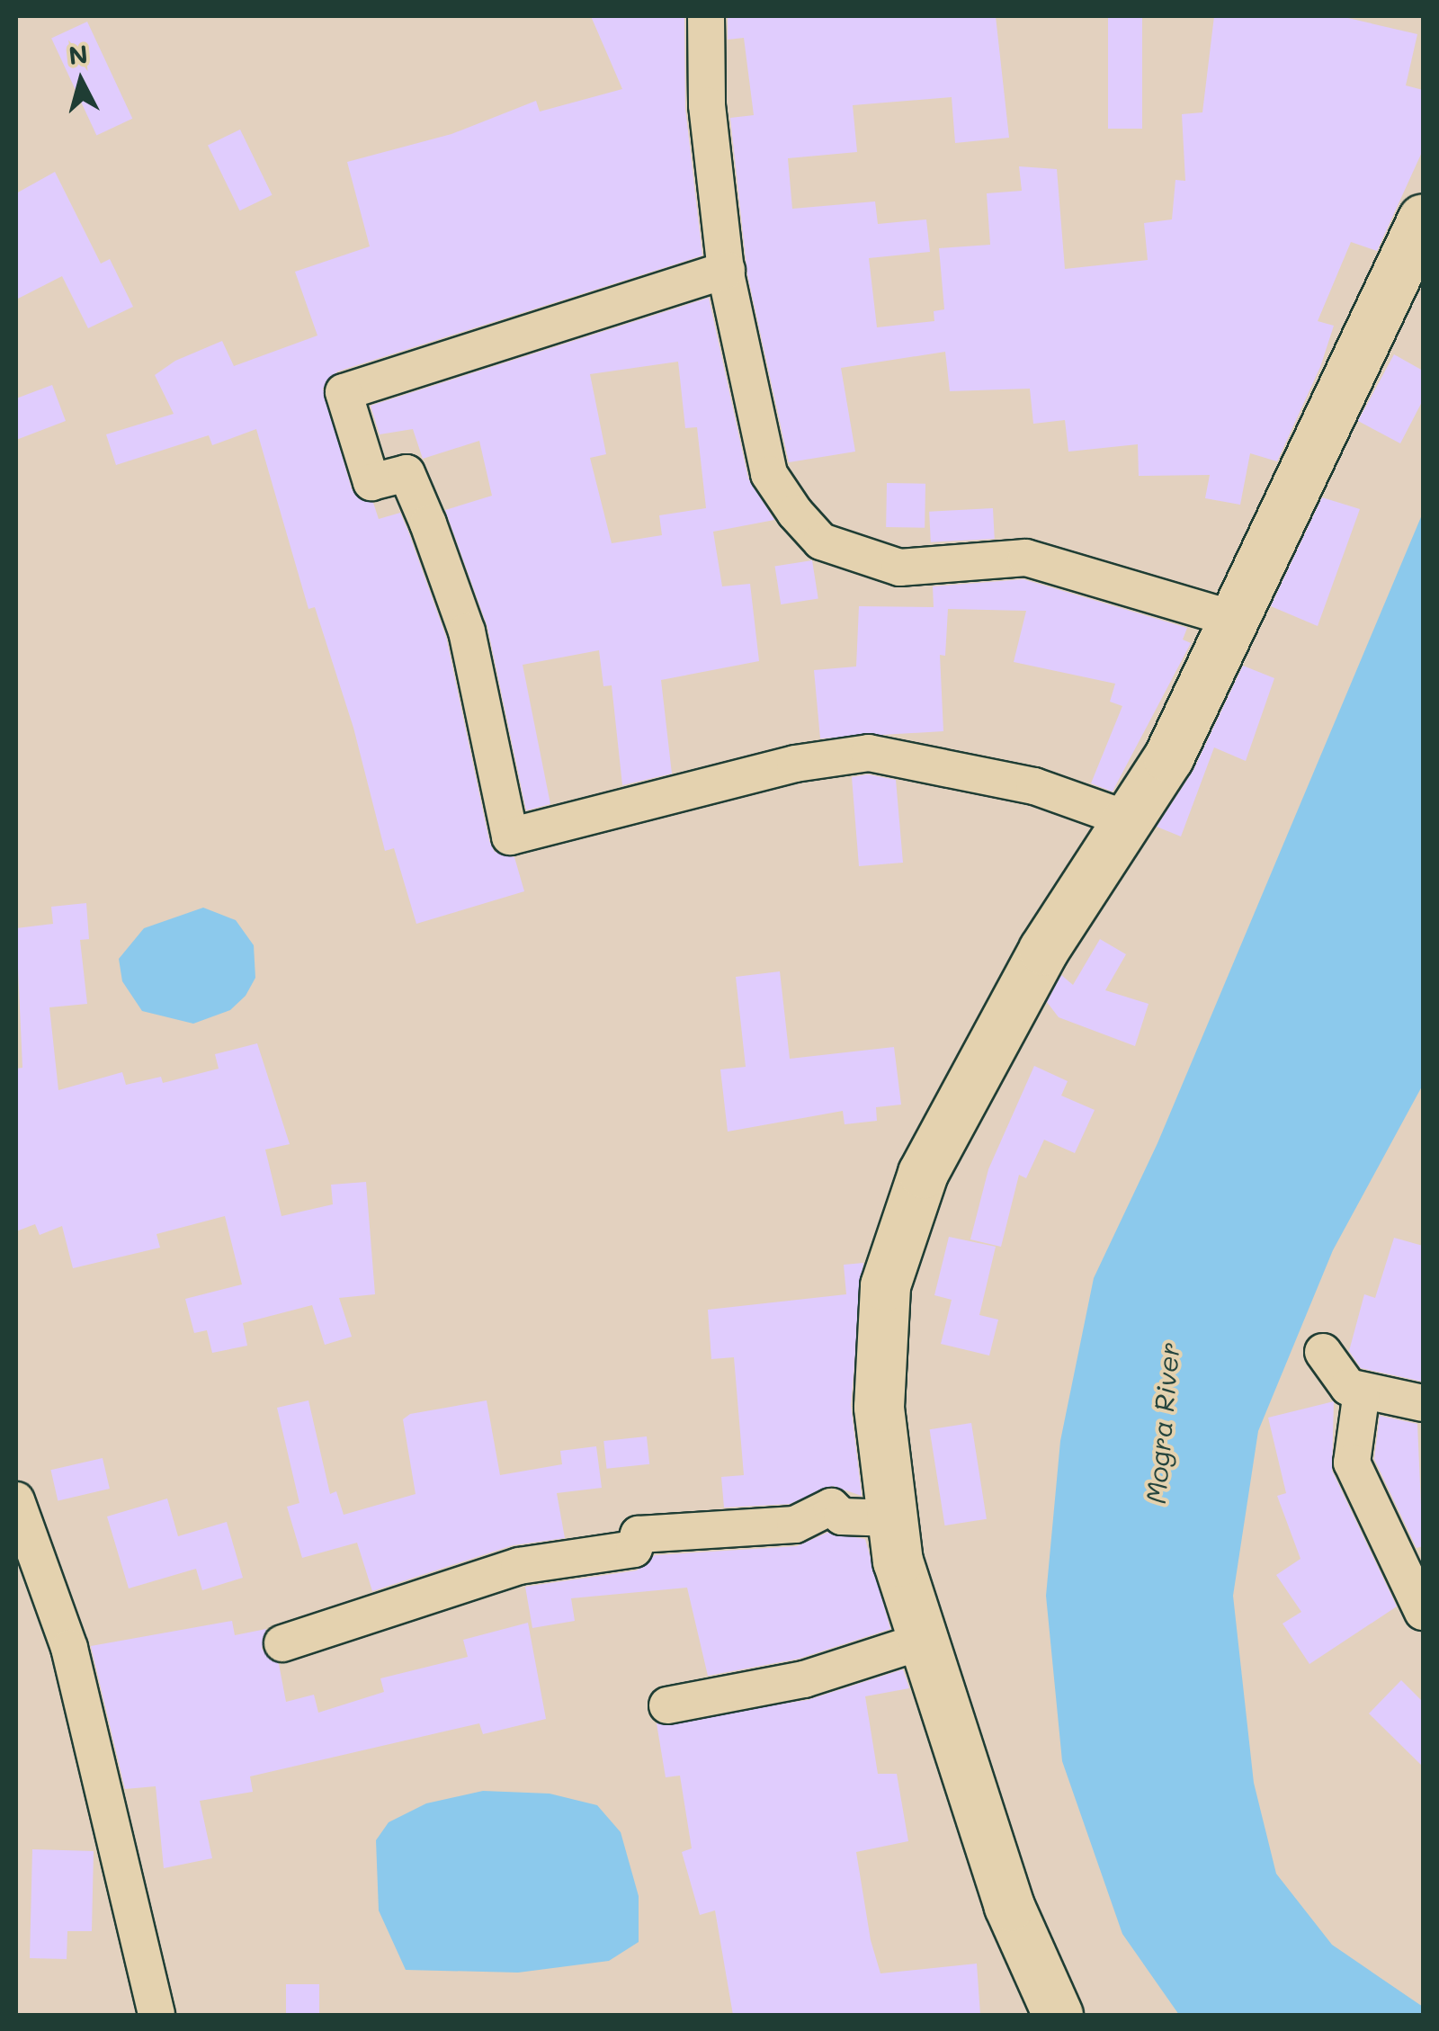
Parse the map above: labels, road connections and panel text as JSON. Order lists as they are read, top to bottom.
{
  "water": ["Mogra River"],
  "north": "top"
}
